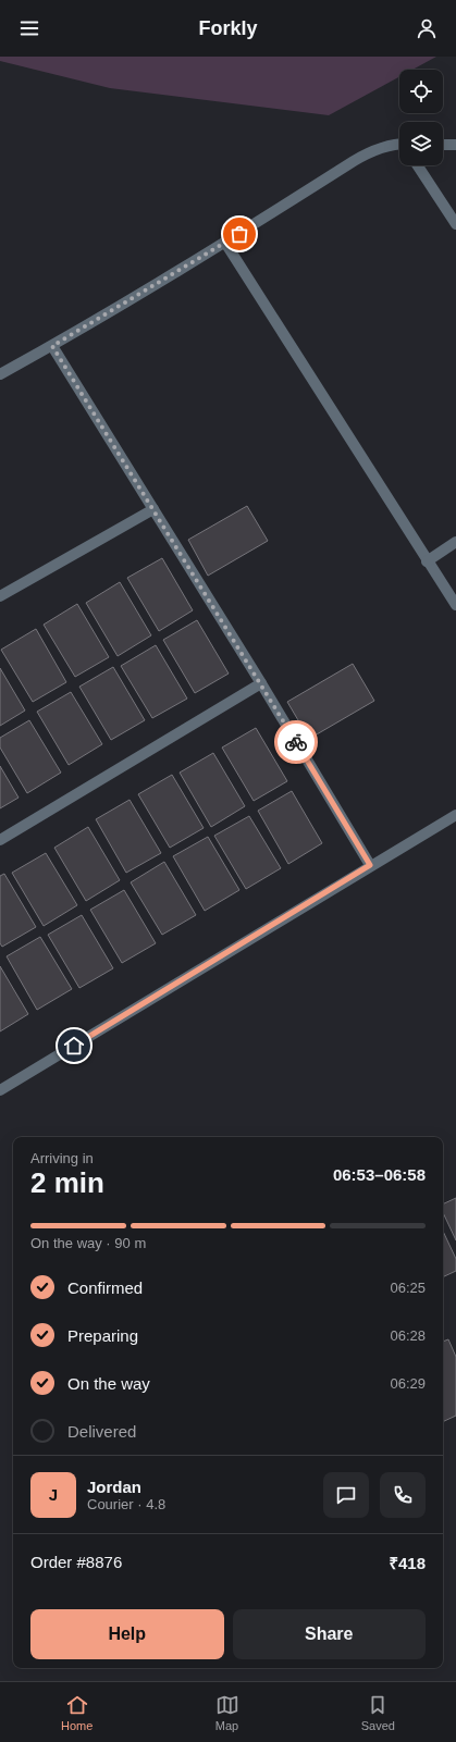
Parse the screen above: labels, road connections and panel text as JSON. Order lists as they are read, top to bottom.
{
  "page": {
    "header": "Forkly",
    "heading": ["2 min", "Arriving in", "06:53–06:58"],
    "panel": [
      "Jordan",
      "Courier · 4.8",
      "Order #8876",
      "₹418"
    ],
    "bar": "On the way · 90 m",
    "list": [
      ["Confirmed", "06:25"],
      ["Preparing", "06:28"],
      ["On the way", "06:29"],
      "Delivered"
    ],
    "round": "J",
    "buttons": ["Help", "Share"],
    "tabs": ["Home", "Map", "Saved"]
  }
}
